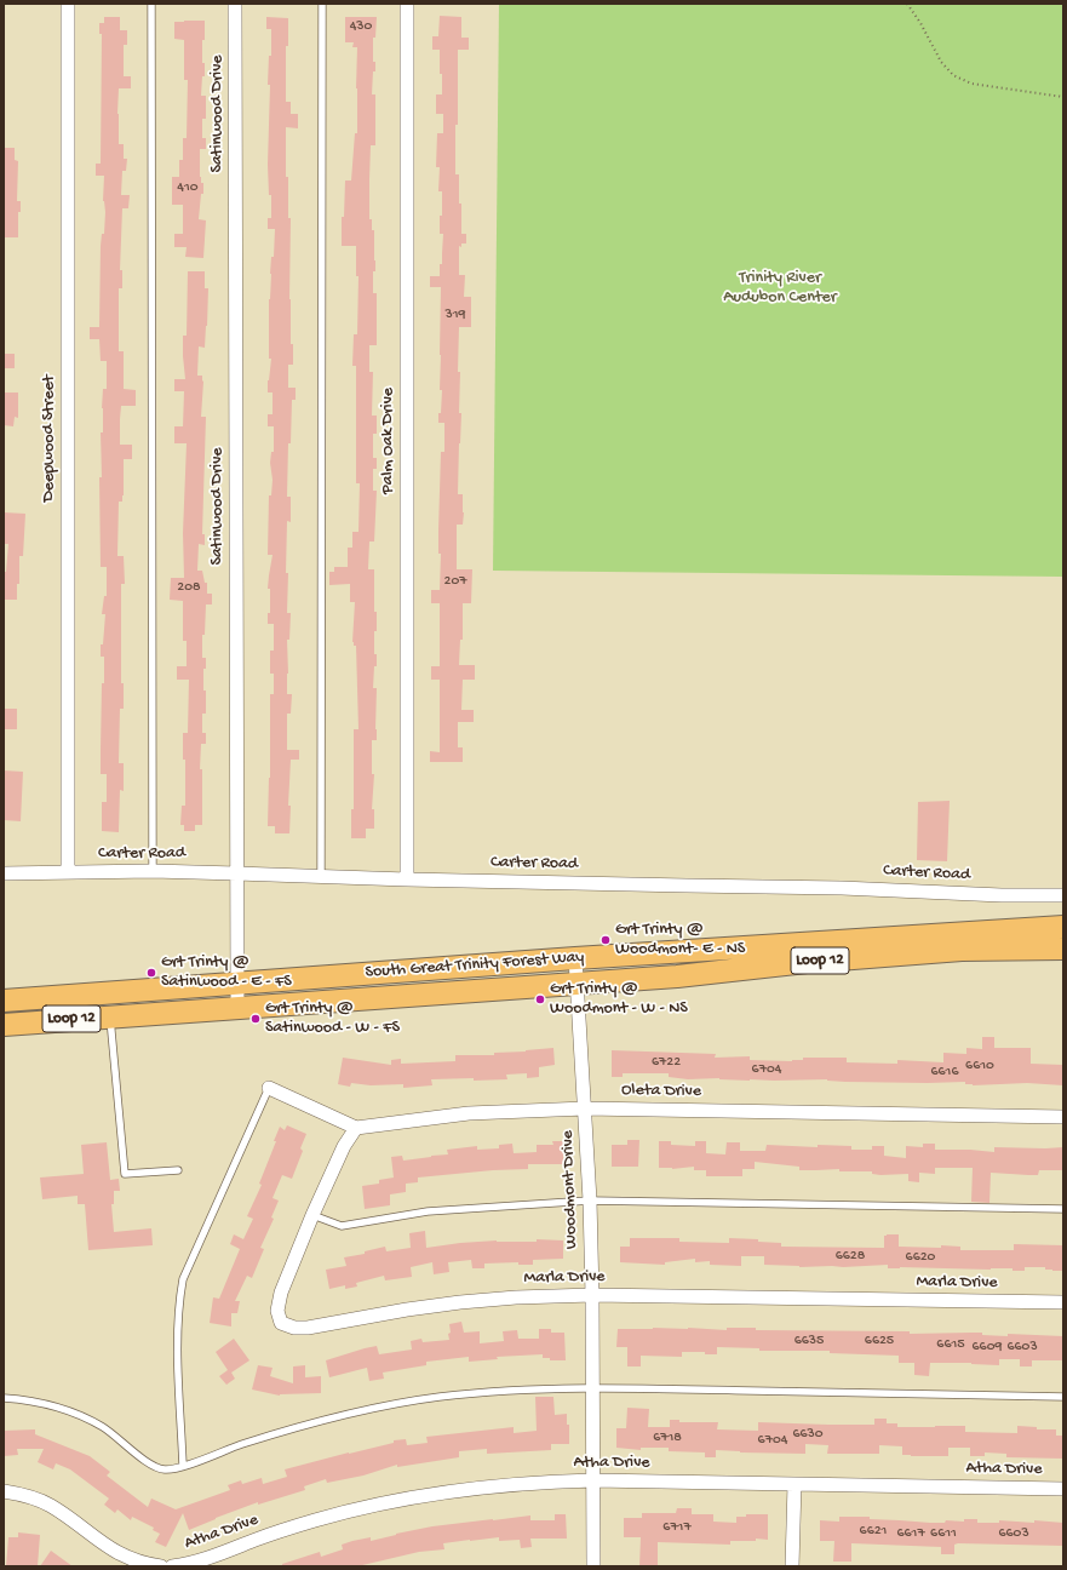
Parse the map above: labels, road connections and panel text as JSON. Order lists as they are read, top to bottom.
{
  "streets": {
    "main road": ["Loop 12", "South Great Trinity Forest Way"],
    "street": [
      "Satinwood Drive",
      "Deepwood Street",
      "Palm Oak Drive",
      "Carter Road",
      "Oleta Drive",
      "Woodmont Drive",
      "Marla Drive",
      "Atha Drive"
    ]
  },
  "crossings": [
    ["Satinwood Drive", "Carter Road"],
    ["Satinwood Drive", "South Great Trinity Forest Way"],
    ["Deepwood Street", "Carter Road"],
    ["Palm Oak Drive", "Carter Road"],
    ["South Great Trinity Forest Way", "Woodmont Drive"],
    ["Oleta Drive", "Woodmont Drive"],
    ["Oleta Drive", "Marla Drive"],
    ["Woodmont Drive", "Marla Drive"],
    ["Woodmont Drive", "Atha Drive"]
  ],
  "parks": ["Trinity River Audubon Center"],
  "places": [
    "Grt Trinty @ Woodmont- E - NS",
    "Grt Trinty @ Satinwood - E - FS",
    "Grt Trinty @ Woodmont - W - NS",
    "Grt Trinty @ Satinwood - W - FS"
  ],
  "house_numbers": [
    "430",
    "410",
    "319",
    "207",
    "208",
    "6722",
    "6610",
    "6704",
    "6616",
    "6628",
    "6620",
    "6635",
    "6625",
    "6615",
    "6609",
    "6603",
    "6630",
    "6718",
    "6704",
    "6717",
    "6621",
    "6617",
    "6611",
    "6603"
  ]
}
